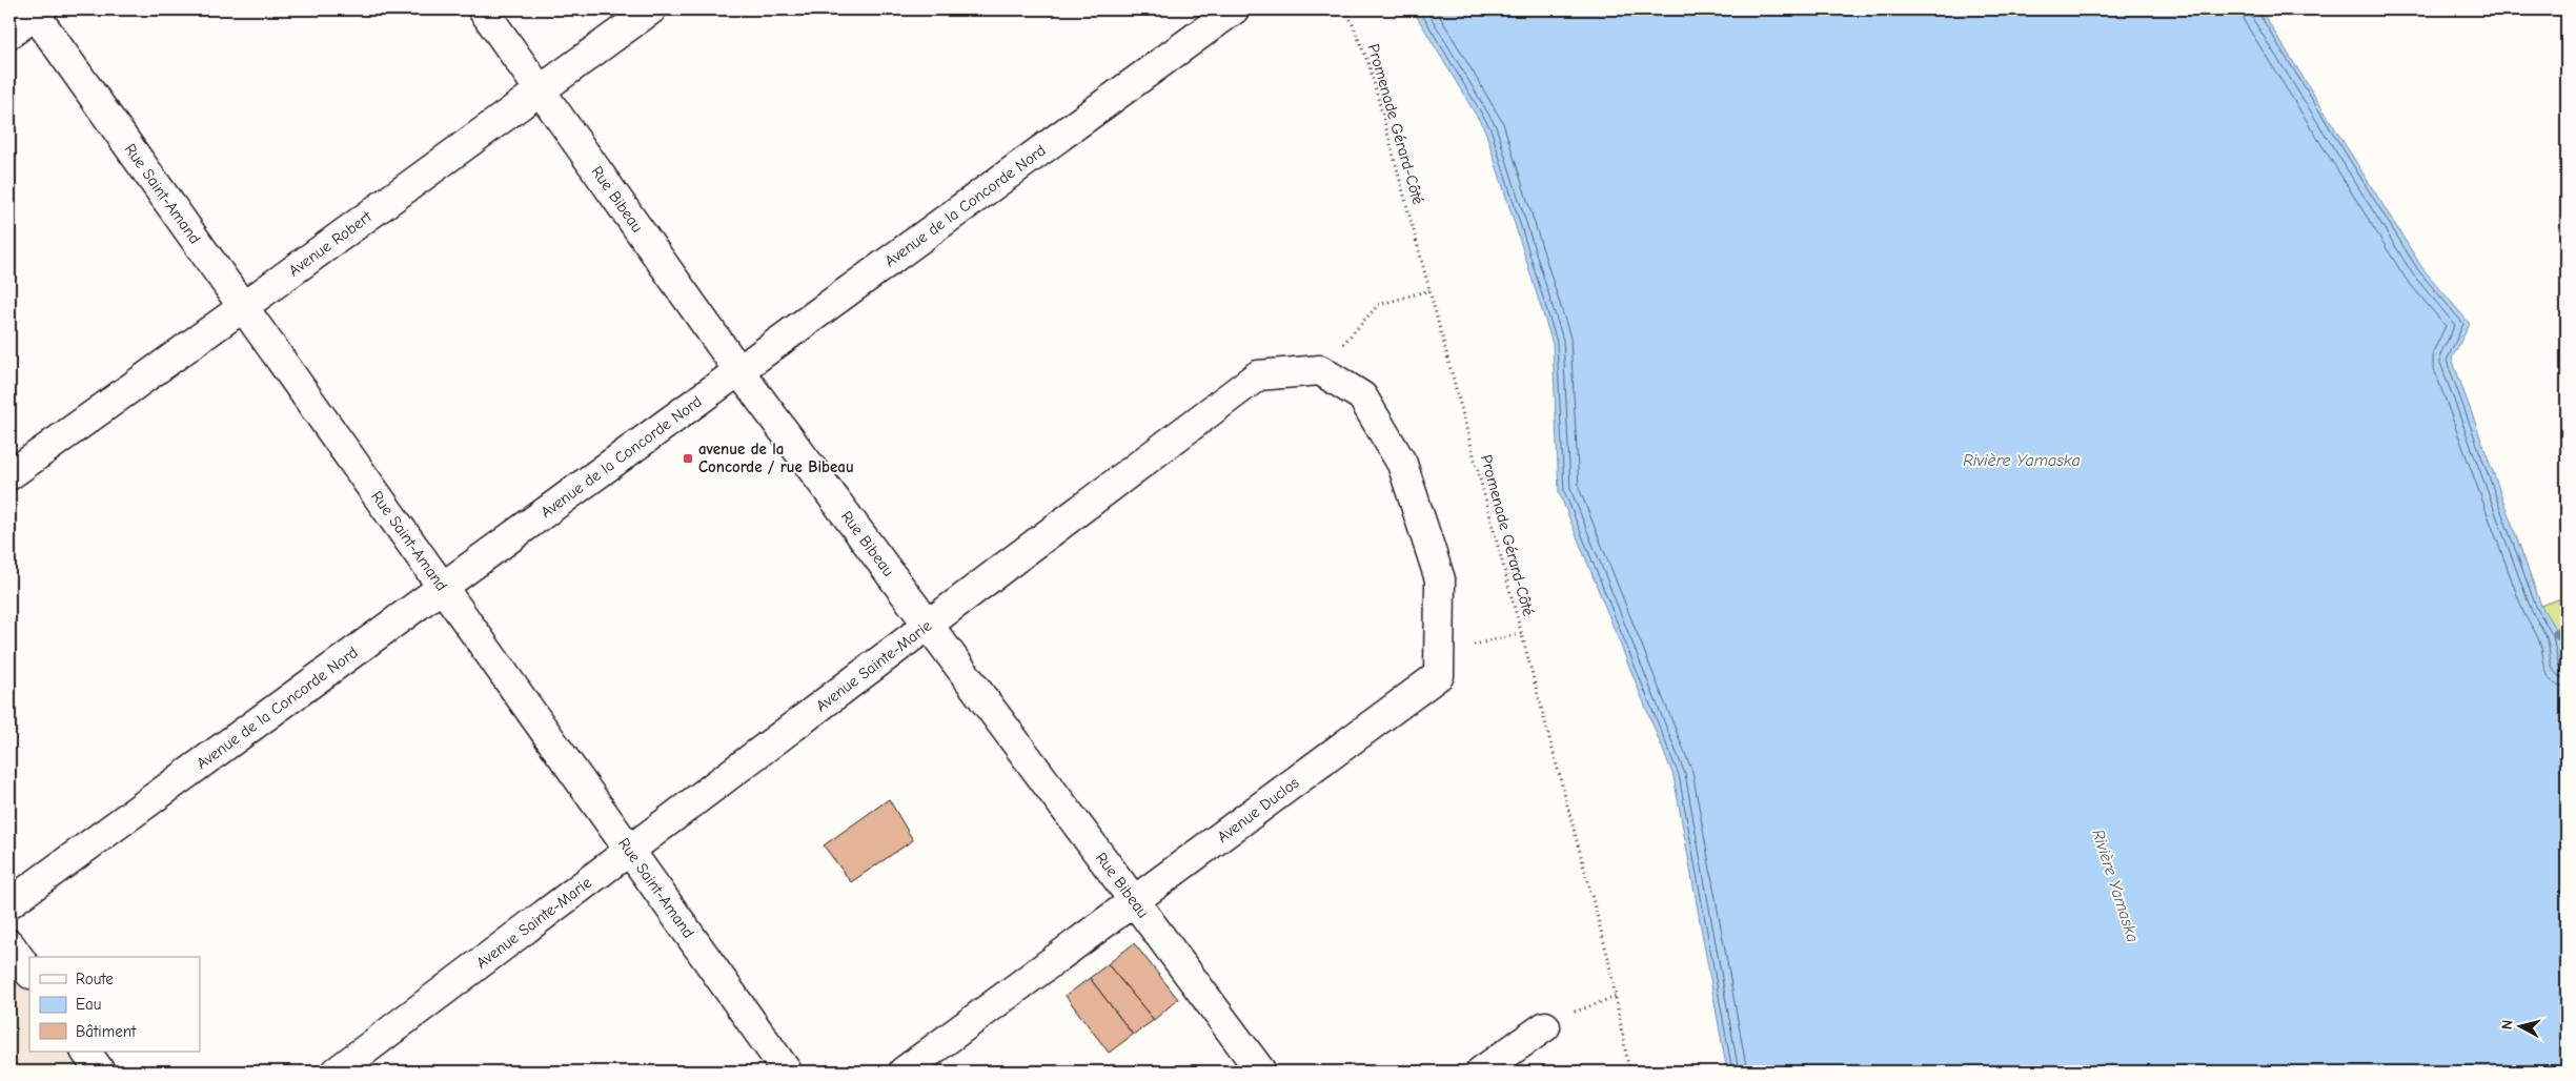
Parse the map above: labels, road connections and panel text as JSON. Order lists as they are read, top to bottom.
{
  "streets": {
    "street": [
      "Rue Saint-Amand",
      "Rue Bibeau",
      "Avenue de la Concorde Nord",
      "Avenue Robert",
      "Avenue Sainte-Marie",
      "Avenue Duclos"
    ],
    "path": ["Promenade Gérard-Côté"]
  },
  "crossings": [
    ["Rue Saint-Amand", "Avenue de la Concorde Nord"],
    ["Rue Saint-Amand", "Avenue Robert"],
    ["Rue Saint-Amand", "Avenue Sainte-Marie"],
    ["Rue Bibeau", "Avenue de la Concorde Nord"],
    ["Rue Bibeau", "Avenue Robert"],
    ["Rue Bibeau", "Avenue Sainte-Marie"],
    ["Rue Bibeau", "Avenue Duclos"],
    ["Avenue Sainte-Marie", "Avenue Duclos"]
  ],
  "water": ["Rivière Yamaska"],
  "places": {
    "transit": ["avenue de la Concorde / rue Bibeau"]
  },
  "legend": ["Route", "Eau", "Bâtiment"],
  "north": "left"
}
